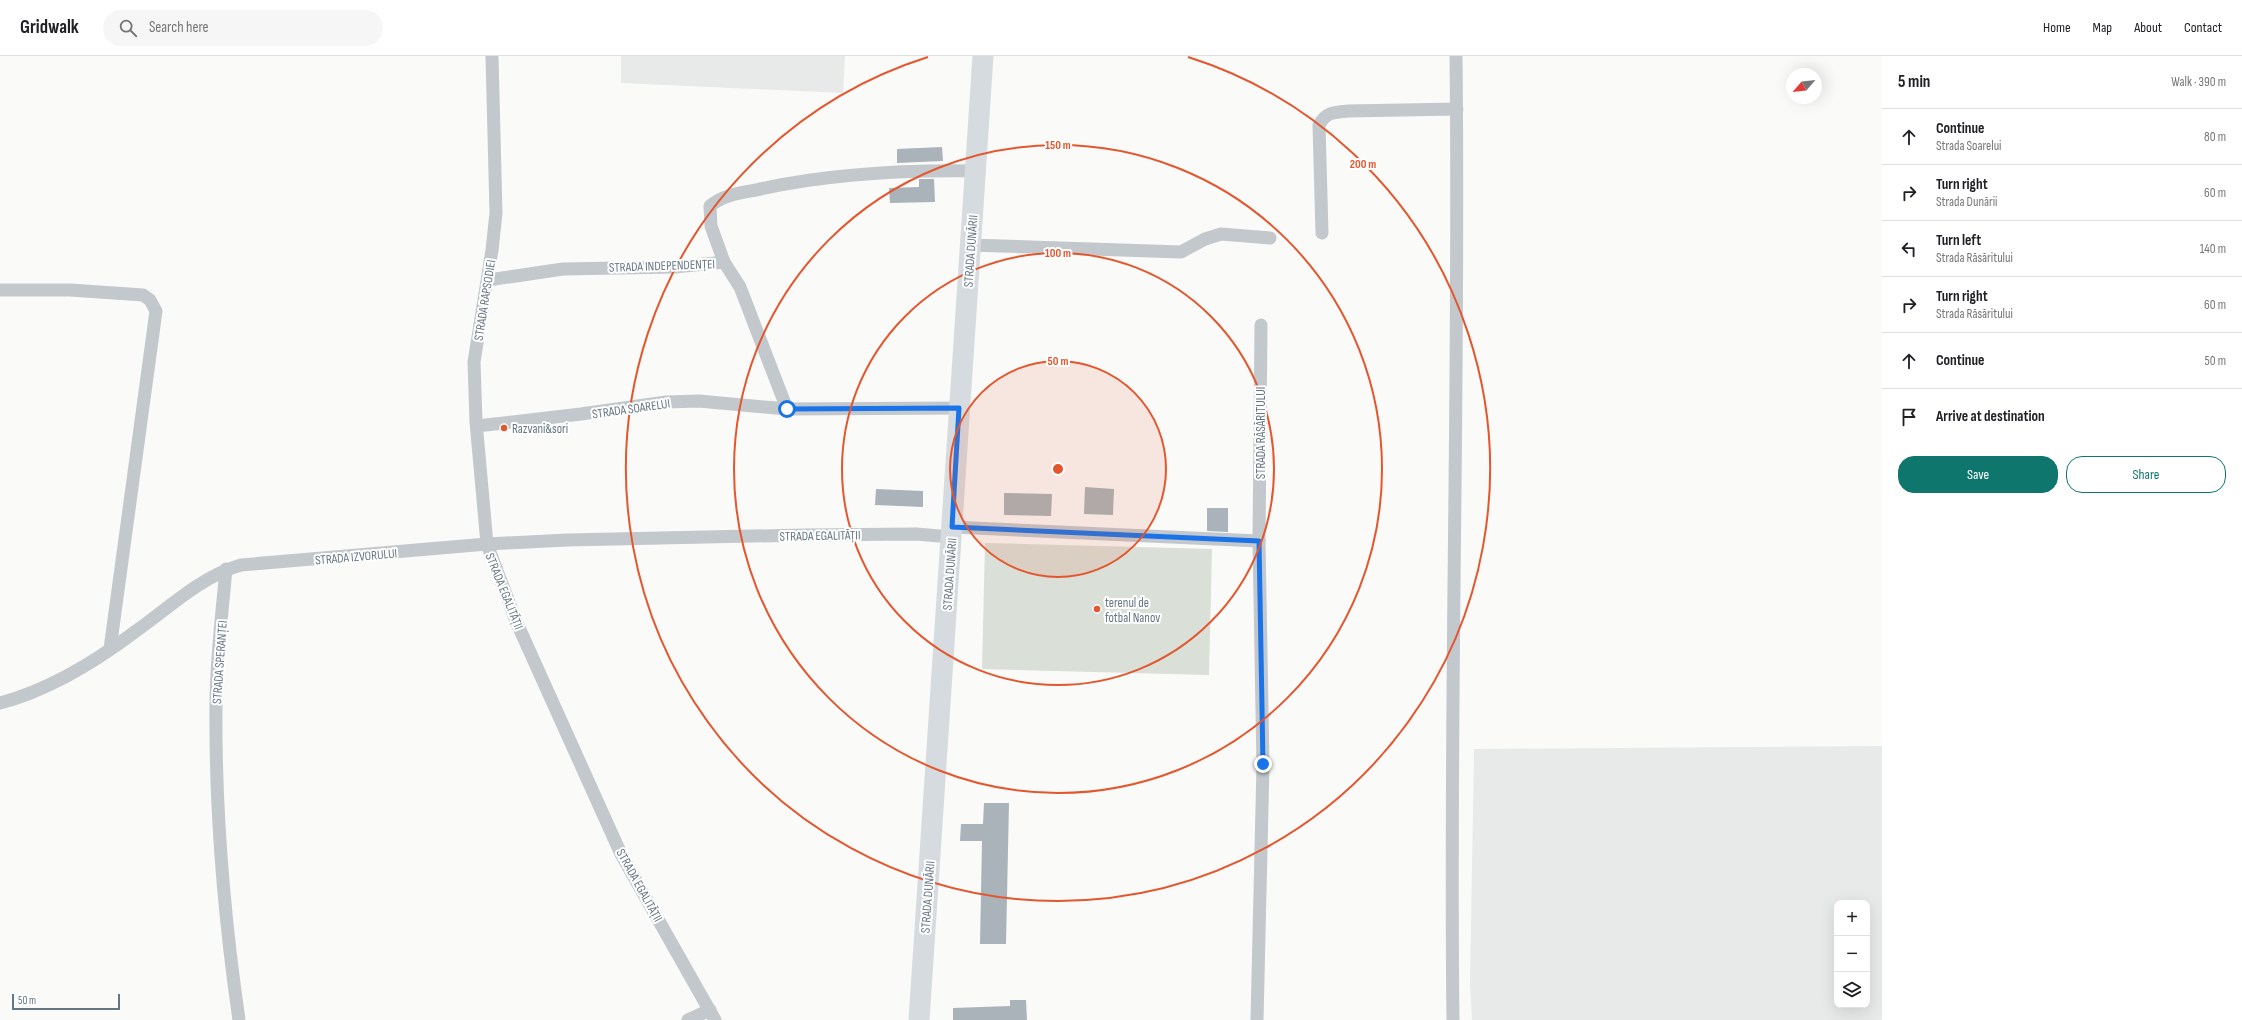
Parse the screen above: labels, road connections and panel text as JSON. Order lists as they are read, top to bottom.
{
  "streets": {
    "main road": ["STRADA DUNĂRII"],
    "street": [
      "STRADA INDEPENDENȚEI",
      "STRADA RAPSODIEI",
      "STRADA SOARELUI",
      "STRADA RĂSĂRITULUI",
      "STRADA EGALITĂȚII",
      "STRADA IZVORULUI",
      "STRADA SPERANȚEI"
    ]
  },
  "crossings": [
    ["STRADA DUNĂRII", "STRADA INDEPENDENȚEI"],
    ["STRADA DUNĂRII", "STRADA SOARELUI"],
    ["STRADA DUNĂRII", "STRADA EGALITĂȚII"],
    ["STRADA INDEPENDENȚEI", "STRADA RAPSODIEI"],
    ["STRADA RAPSODIEI", "STRADA SOARELUI"],
    ["STRADA RAPSODIEI", "STRADA EGALITĂȚII"],
    ["STRADA RAPSODIEI", "STRADA IZVORULUI"],
    ["STRADA EGALITĂȚII", "STRADA IZVORULUI"],
    ["STRADA IZVORULUI", "STRADA SPERANȚEI"]
  ],
  "places": ["Razvani&sori", "terenul de fotbal Nanov"],
  "scale_bar": "50 m",
  "north": "bottom left",
  "page": {
    "header": "Gridwalk",
    "search": "Search here",
    "nav": [
      "Home",
      "Map",
      "About",
      "Contact"
    ],
    "heading": ["5 min", "Walk · 390 m"],
    "list": [
      ["Continue", "Strada Soarelui", "80 m"],
      ["Turn right", "Strada Dunării", "60 m"],
      ["Turn left", "Strada Răsăritului", "140 m"],
      ["Turn right", "Strada Răsăritului", "60 m"],
      ["Continue", "50 m"],
      "Arrive at destination"
    ],
    "buttons": ["Save", "Share"],
    "map_buttons": ["+", "−"],
    "scale": "50 m"
  },
  "rings": [
    "150 m",
    "200 m",
    "100 m",
    "50 m"
  ]
}
